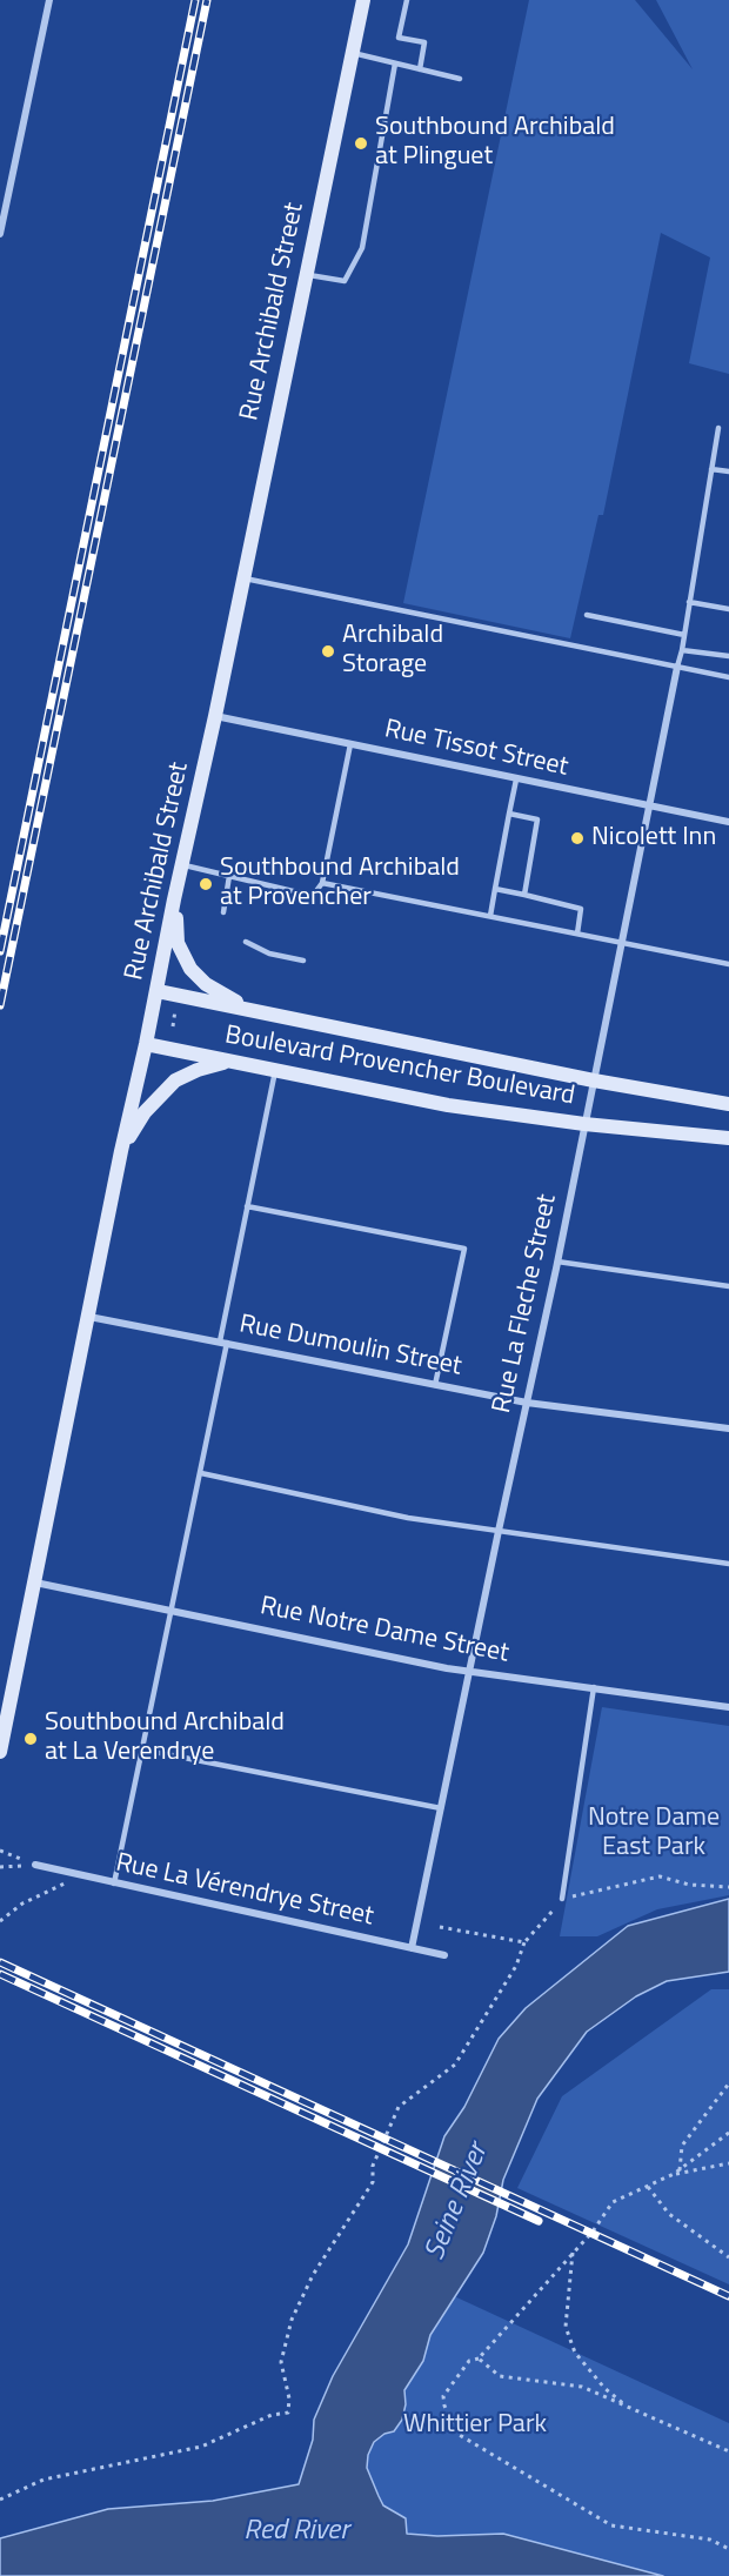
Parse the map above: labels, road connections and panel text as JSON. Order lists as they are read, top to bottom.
{
  "streets": {
    "main road": ["Rue Archibald Street", "Boulevard Provencher Boulevard"],
    "street": [
      "Rue Tissot Street",
      "Rue La Fleche Street",
      "Rue Dumoulin Street",
      "Rue Notre Dame Street",
      "Rue La Vérendrye Street"
    ]
  },
  "crossings": [
    ["Rue Archibald Street", "Rue Tissot Street"],
    ["Rue Archibald Street", "Boulevard Provencher Boulevard"],
    ["Rue Archibald Street", "Rue Dumoulin Street"],
    ["Rue Archibald Street", "Rue Notre Dame Street"],
    ["Rue Tissot Street", "Rue La Fleche Street"],
    ["Boulevard Provencher Boulevard", "Rue La Fleche Street"],
    ["Rue La Fleche Street", "Rue Dumoulin Street"],
    ["Rue La Fleche Street", "Rue Notre Dame Street"],
    ["Rue La Fleche Street", "Rue La Vérendrye Street"]
  ],
  "water": ["Seine River", "Red River"],
  "parks": ["Notre Dame East Park", "Whittier Park"],
  "places": [
    "Southbound Archibald at Plinguet",
    "Archibald Storage",
    "Nicolett Inn",
    "Southbound Archibald at Provencher",
    "Southbound Archibald at La Verendrye"
  ]
}
